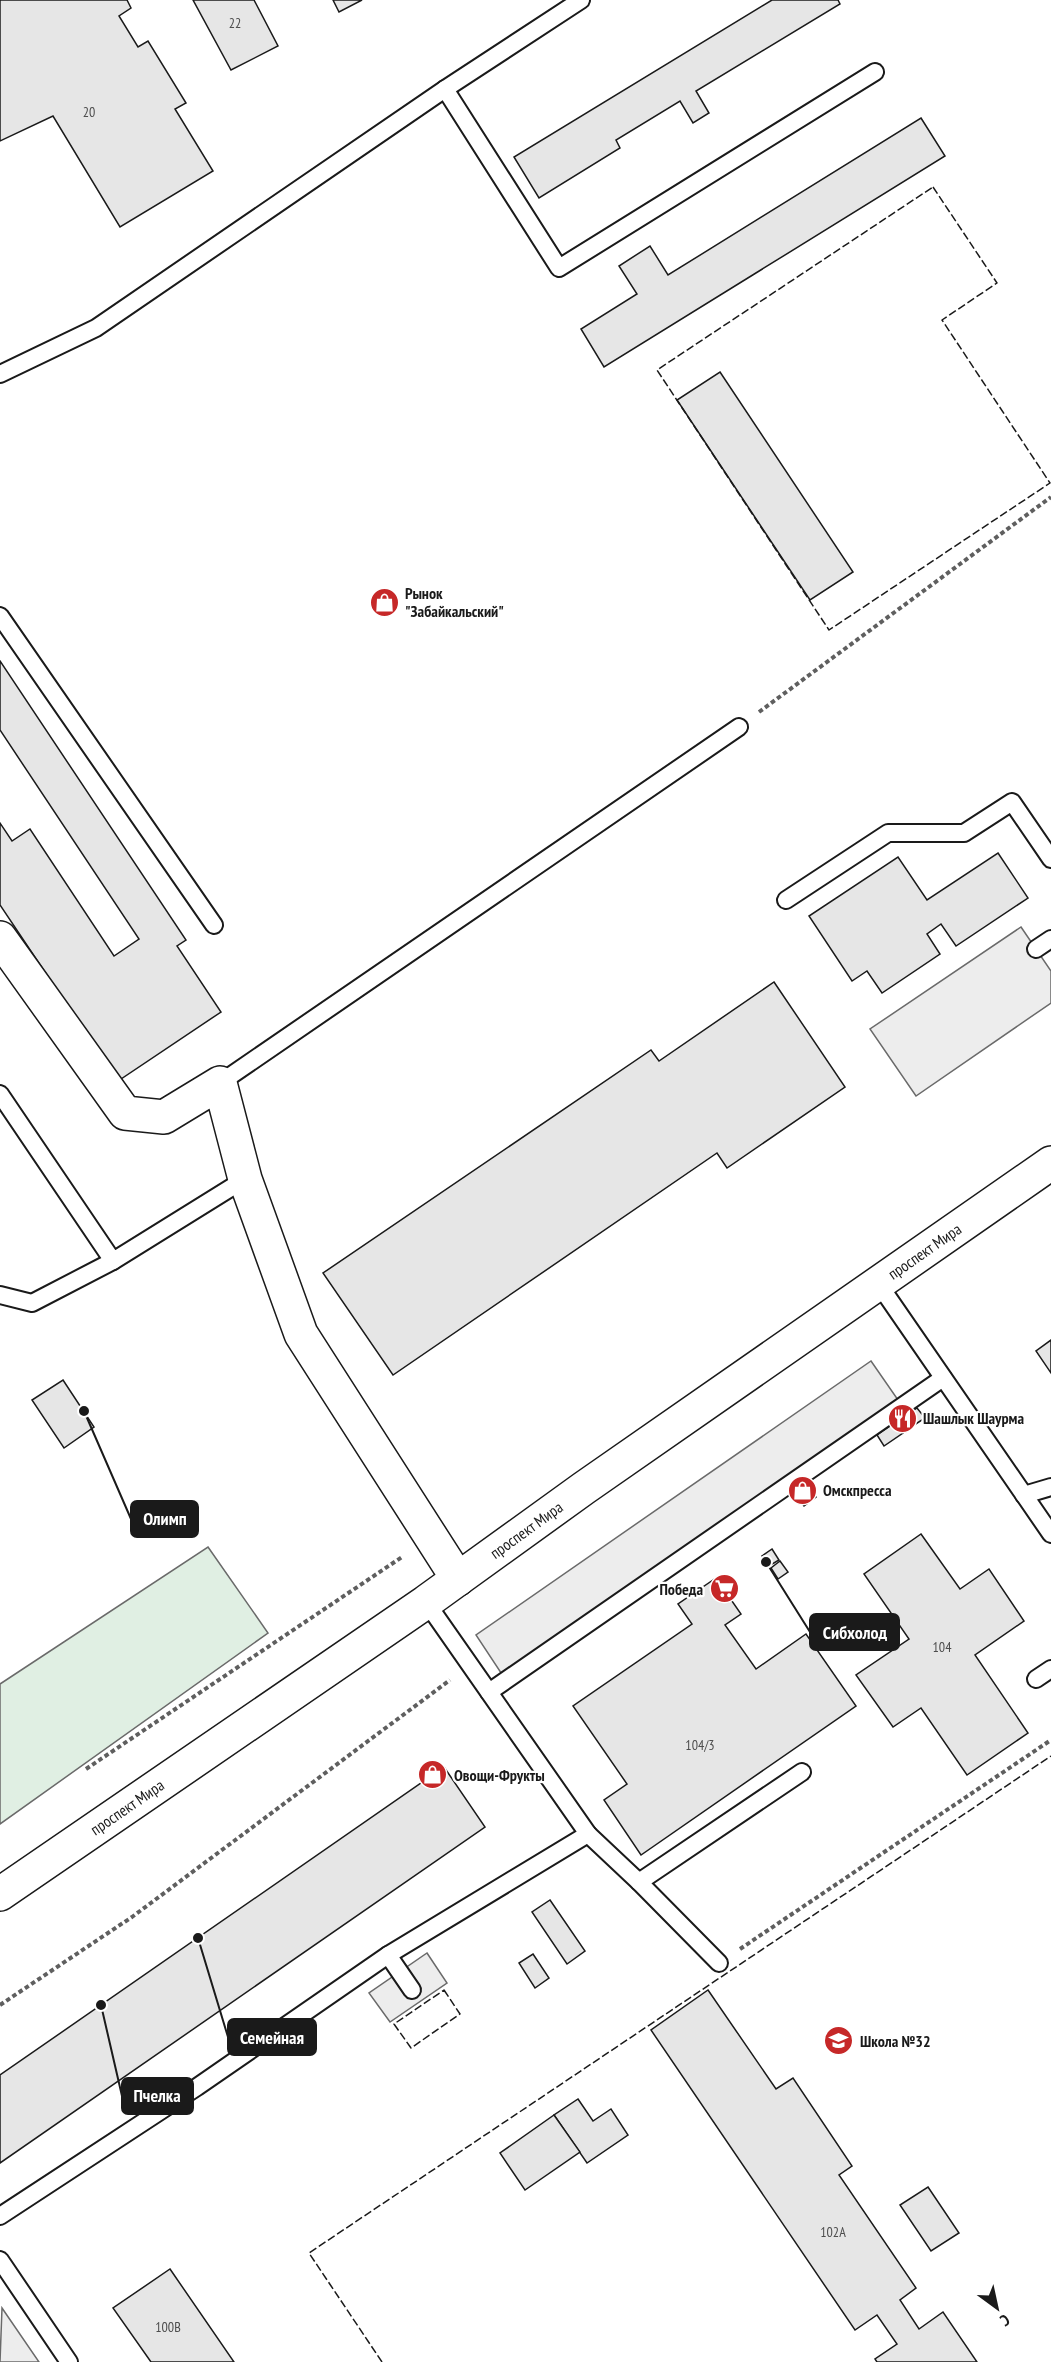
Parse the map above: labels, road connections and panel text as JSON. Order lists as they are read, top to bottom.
{
  "streets": {
    "main road": ["проспект Мира"]
  },
  "places": {
    "shop": ["Рынок \"Забайкальский\"", "Омскпресса", "Овощи-Фрукты"],
    "other": [
      "Олимп",
      "Сибхолод",
      "Семейная",
      "Пчелка"
    ],
    "restaurant": ["Шашлык Шаурма"],
    "supermarket": ["Победа"],
    "school or university": ["Школа №32"]
  },
  "house_numbers": [
    "22",
    "20",
    "104",
    "104/3",
    "102А",
    "100В"
  ],
  "north": "bottom right"
}
